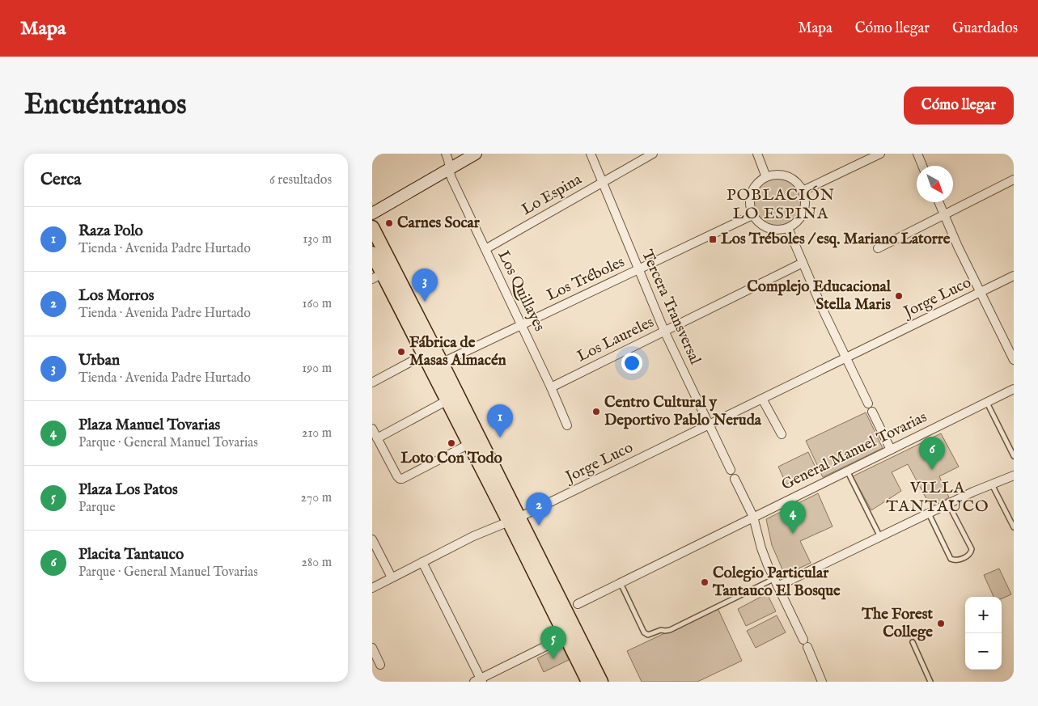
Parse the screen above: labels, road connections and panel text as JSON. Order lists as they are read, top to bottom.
{
  "streets": {
    "street": [
      "Lo Espina",
      "Los Tréboles",
      "Los Quillayes",
      "Jorge Luco",
      "Tercera Transversal",
      "Los Laureles",
      "General Manuel Tovarias"
    ]
  },
  "crossings": [
    ["Lo Espina", "Los Quillayes"],
    ["Lo Espina", "Tercera Transversal"],
    ["Los Tréboles", "Los Quillayes"],
    ["Los Tréboles", "Tercera Transversal"],
    ["Los Quillayes", "Los Laureles"],
    ["Jorge Luco", "Tercera Transversal"],
    ["Tercera Transversal", "Los Laureles"]
  ],
  "districts": ["POBLACIÓN LO ESPINA", "VILLA TANTAUCO"],
  "places": {
    "other": [
      "Carnes Socar",
      "Complejo Educacional Stella Maris",
      "Fábrica de Masas Almacén",
      "Centro Cultural y Deportivo Pablo Neruda",
      "Loto Con Todo",
      "Colegio Particular Tantauco El Bosque",
      "The Forest College"
    ],
    "transit": ["Los Tréboles / esq. Mariano Latorre"]
  },
  "north": "bottom right",
  "page": {
    "header": "Mapa",
    "nav": ["Mapa", "Cómo llegar", "Guardados"],
    "buttons": "Cómo llegar",
    "title": "Encuéntranos",
    "heading": ["Cerca", "6 resultados"],
    "list": [
      {
        "mark": "1",
        "name": "Raza Polo",
        "note": "Tienda · Avenida Padre Hurtado",
        "value": "130 m"
      },
      {
        "mark": "2",
        "name": "Los Morros",
        "note": "Tienda · Avenida Padre Hurtado",
        "value": "160 m"
      },
      {
        "mark": "3",
        "name": "Urban",
        "note": "Tienda · Avenida Padre Hurtado",
        "value": "190 m"
      },
      {
        "mark": "4",
        "name": "Plaza Manuel Tovarias",
        "note": "Parque · General Manuel Tovarias",
        "value": "210 m"
      },
      {
        "mark": "5",
        "name": "Plaza Los Patos",
        "note": "Parque",
        "value": "270 m"
      },
      {
        "mark": "6",
        "name": "Placita Tantauco",
        "note": "Parque · General Manuel Tovarias",
        "value": "280 m"
      }
    ],
    "pins": [
      "3",
      "1",
      "6",
      "2",
      "4",
      "5"
    ],
    "map_buttons": ["+", "−"]
  }
}
